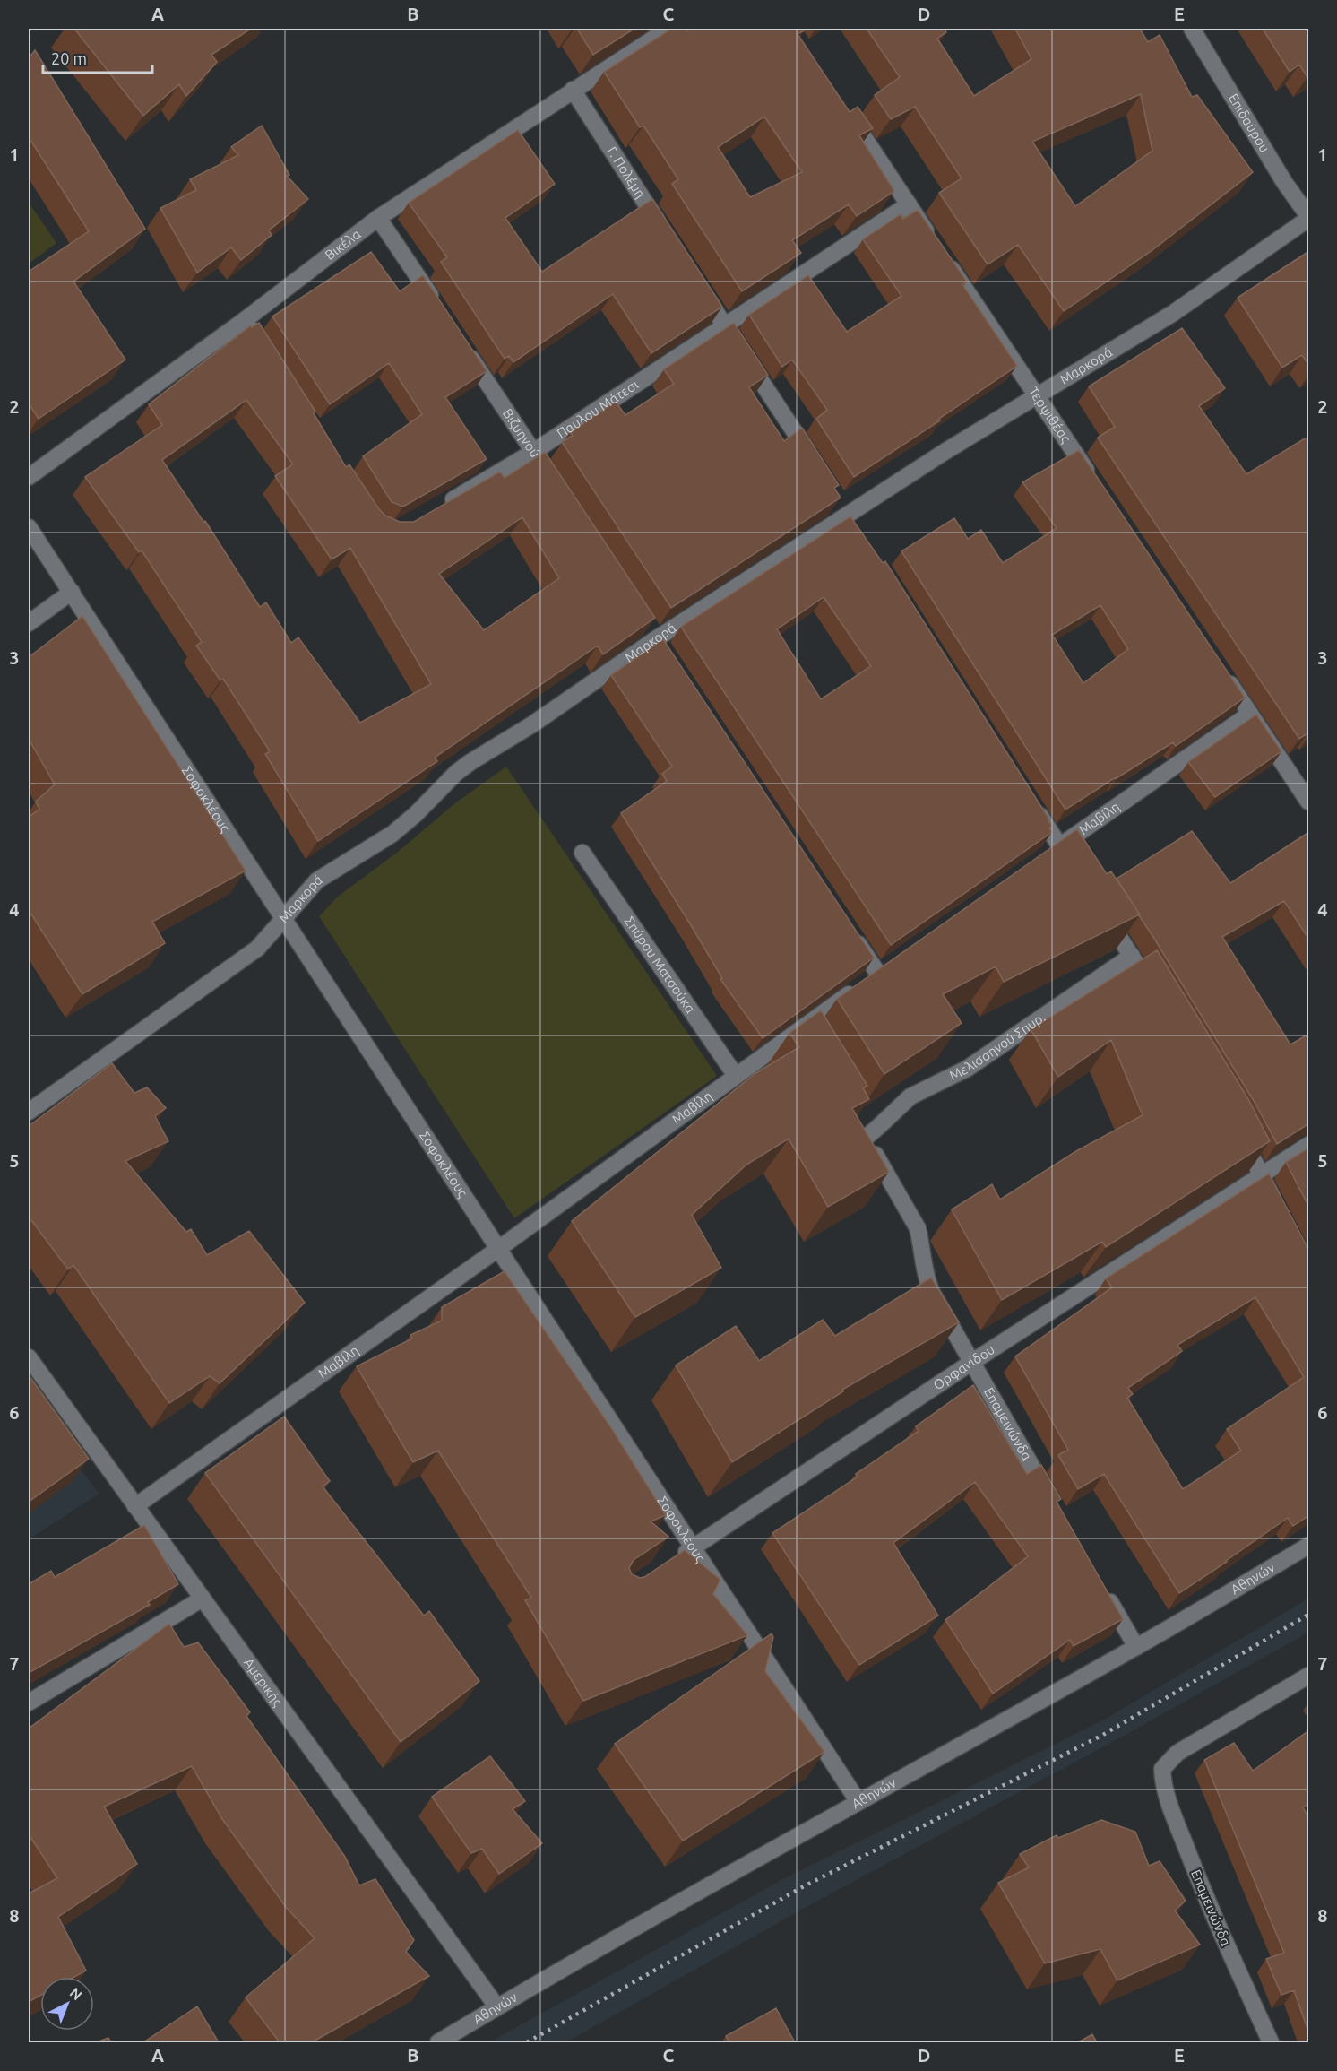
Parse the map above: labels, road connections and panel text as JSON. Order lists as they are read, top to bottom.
{
  "streets": {
    "street": [
      "Επιδαύρου",
      "Γ. Πολέμη",
      "Βικέλα",
      "Μαρκορά",
      "Παύλου Μάτεσι",
      "Τερψιθέας",
      "Βιζυηνού",
      "Σοφοκλέους",
      "Μαβίλη",
      "Σπύρου Ματσούκα",
      "Μελισσηνού Σπυρ.",
      "Ορφανίδου",
      "Επαμεινώνδα",
      "Αθηνών",
      "Αμερικής"
    ]
  },
  "crossings": [
    ["Επιδαύρου", "Μαρκορά"],
    ["Γ. Πολέμη", "Βικέλα"],
    ["Μαρκορά", "Τερψιθέας"],
    ["Μαρκορά", "Σοφοκλέους"],
    ["Παύλου Μάτεσι", "Βιζυηνού"],
    ["Σοφοκλέους", "Μαβίλη"],
    ["Σοφοκλέους", "Ορφανίδου"],
    ["Σοφοκλέους", "Αθηνών"],
    ["Μαβίλη", "Σπύρου Ματσούκα"],
    ["Μαβίλη", "Αμερικής"],
    ["Μελισσηνού Σπυρ.", "Επαμεινώνδα"],
    ["Ορφανίδου", "Επαμεινώνδα"],
    ["Αθηνών", "Αμερικής"]
  ],
  "scale_bar": "20 m",
  "north": "top right",
  "grid": {
    "columns": [
      "A",
      "B",
      "C",
      "D",
      "E"
    ],
    "rows": [
      "1",
      "2",
      "3",
      "4",
      "5",
      "6",
      "7",
      "8"
    ]
  }
}
